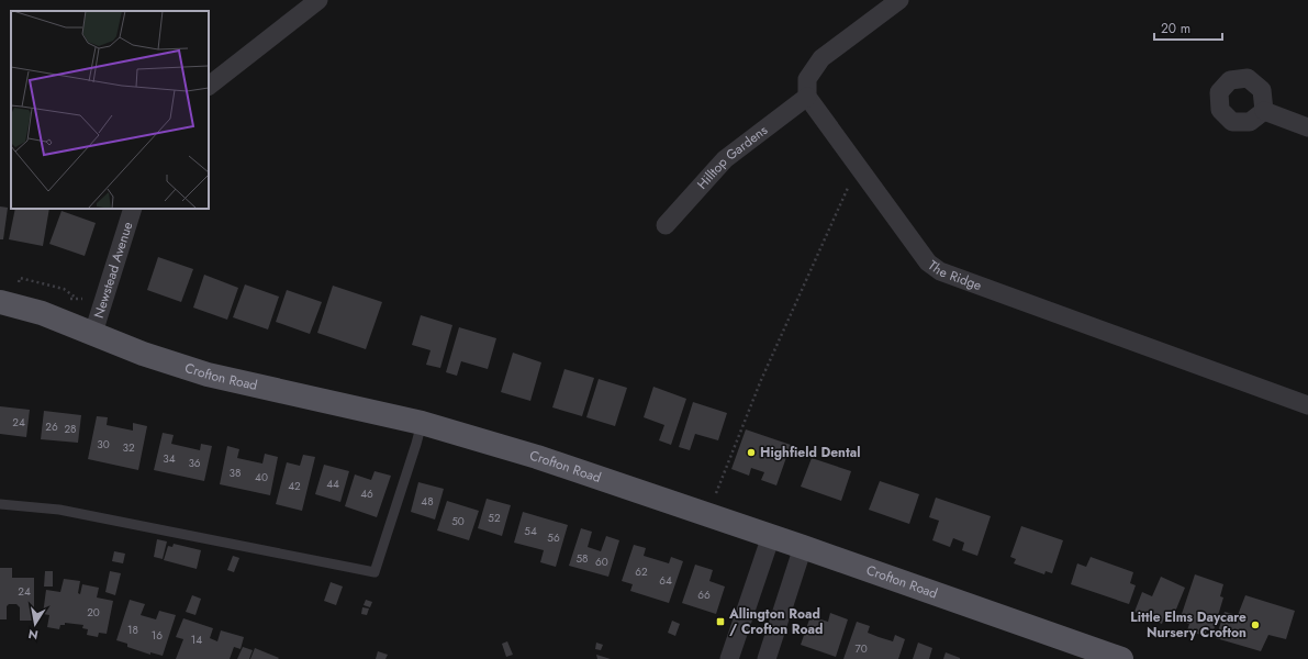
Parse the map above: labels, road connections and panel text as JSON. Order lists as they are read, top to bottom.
{
  "streets": {
    "main road": ["Crofton Road"],
    "street": ["Hilltop Gardens", "Newstead Avenue", "The Ridge"]
  },
  "crossings": [
    ["Hilltop Gardens", "The Ridge"],
    ["Newstead Avenue", "Crofton Road"]
  ],
  "places": {
    "other": ["Highfield Dental", "Little Elms Daycare Nursery Crofton"],
    "transit": ["Allington Road / Crofton Road"]
  },
  "house_numbers": [
    "24",
    "26",
    "28",
    "30",
    "32",
    "34",
    "36",
    "38",
    "40",
    "44",
    "42",
    "46",
    "48",
    "52",
    "50",
    "54",
    "56",
    "58",
    "60",
    "62",
    "64",
    "24",
    "66",
    "20",
    "18",
    "16",
    "14",
    "70"
  ],
  "scale_bar": "20 m",
  "north": "bottom"
}
